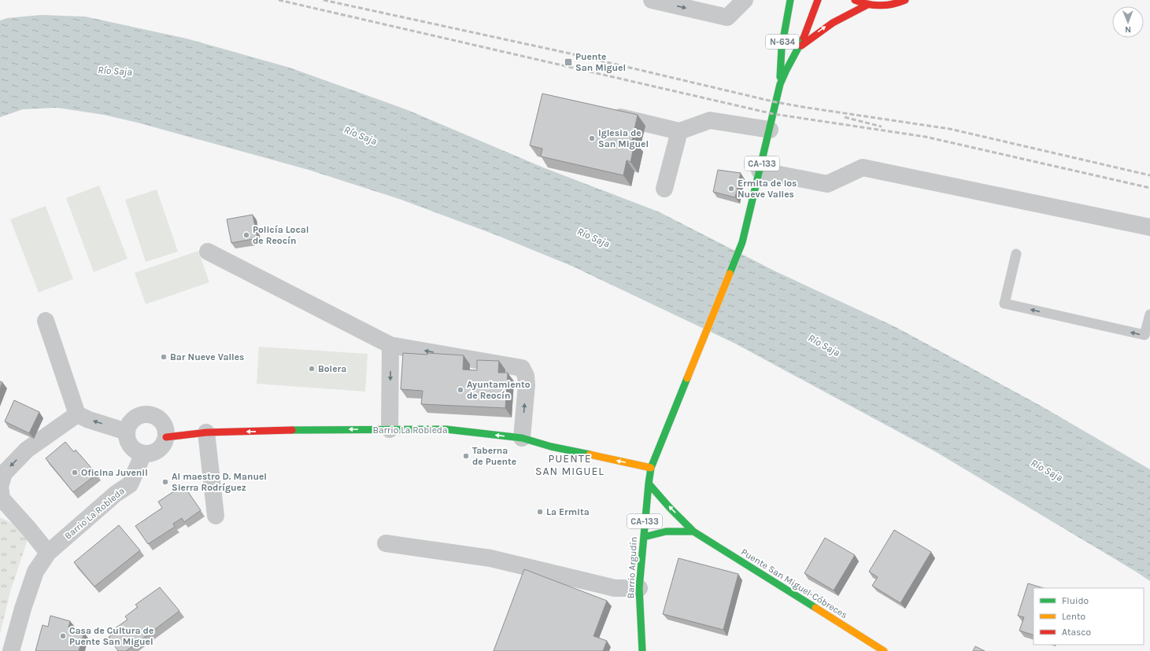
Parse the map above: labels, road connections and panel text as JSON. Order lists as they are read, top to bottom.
{
  "streets": {
    "main road": [
      "N-634",
      "CA-133",
      "Barrio La Robleda",
      "Barrio Argudín",
      "Puente San Miguel-Cóbreces"
    ]
  },
  "crossings": [
    ["N-634", "CA-133"],
    ["CA-133", "Barrio Argudín"],
    ["Barrio La Robleda", "Barrio Argudín"],
    ["Barrio Argudín", "Puente San Miguel-Cóbreces"]
  ],
  "one_way": ["Barrio La Robleda"],
  "districts": ["PUENTE SAN MIGUEL"],
  "water": ["Río Saja"],
  "places": {
    "transit": ["Puente San Miguel"],
    "other": [
      "Iglesia de San Miguel",
      "Ermita de los Nueve Valles",
      "Policía Local de Reocín",
      "Bar Nueve Valles",
      "Bolera",
      "Ayuntamiento de Reocín",
      "Taberna de Puente",
      "Oficina Juvenil",
      "Al maestro D. Manuel Sierra Rodríguez",
      "La Ermita",
      "Casa de Cultura de Puente San Miguel"
    ]
  },
  "legend": ["Fluido", "Lento", "Atasco"],
  "north": "bottom"
}
